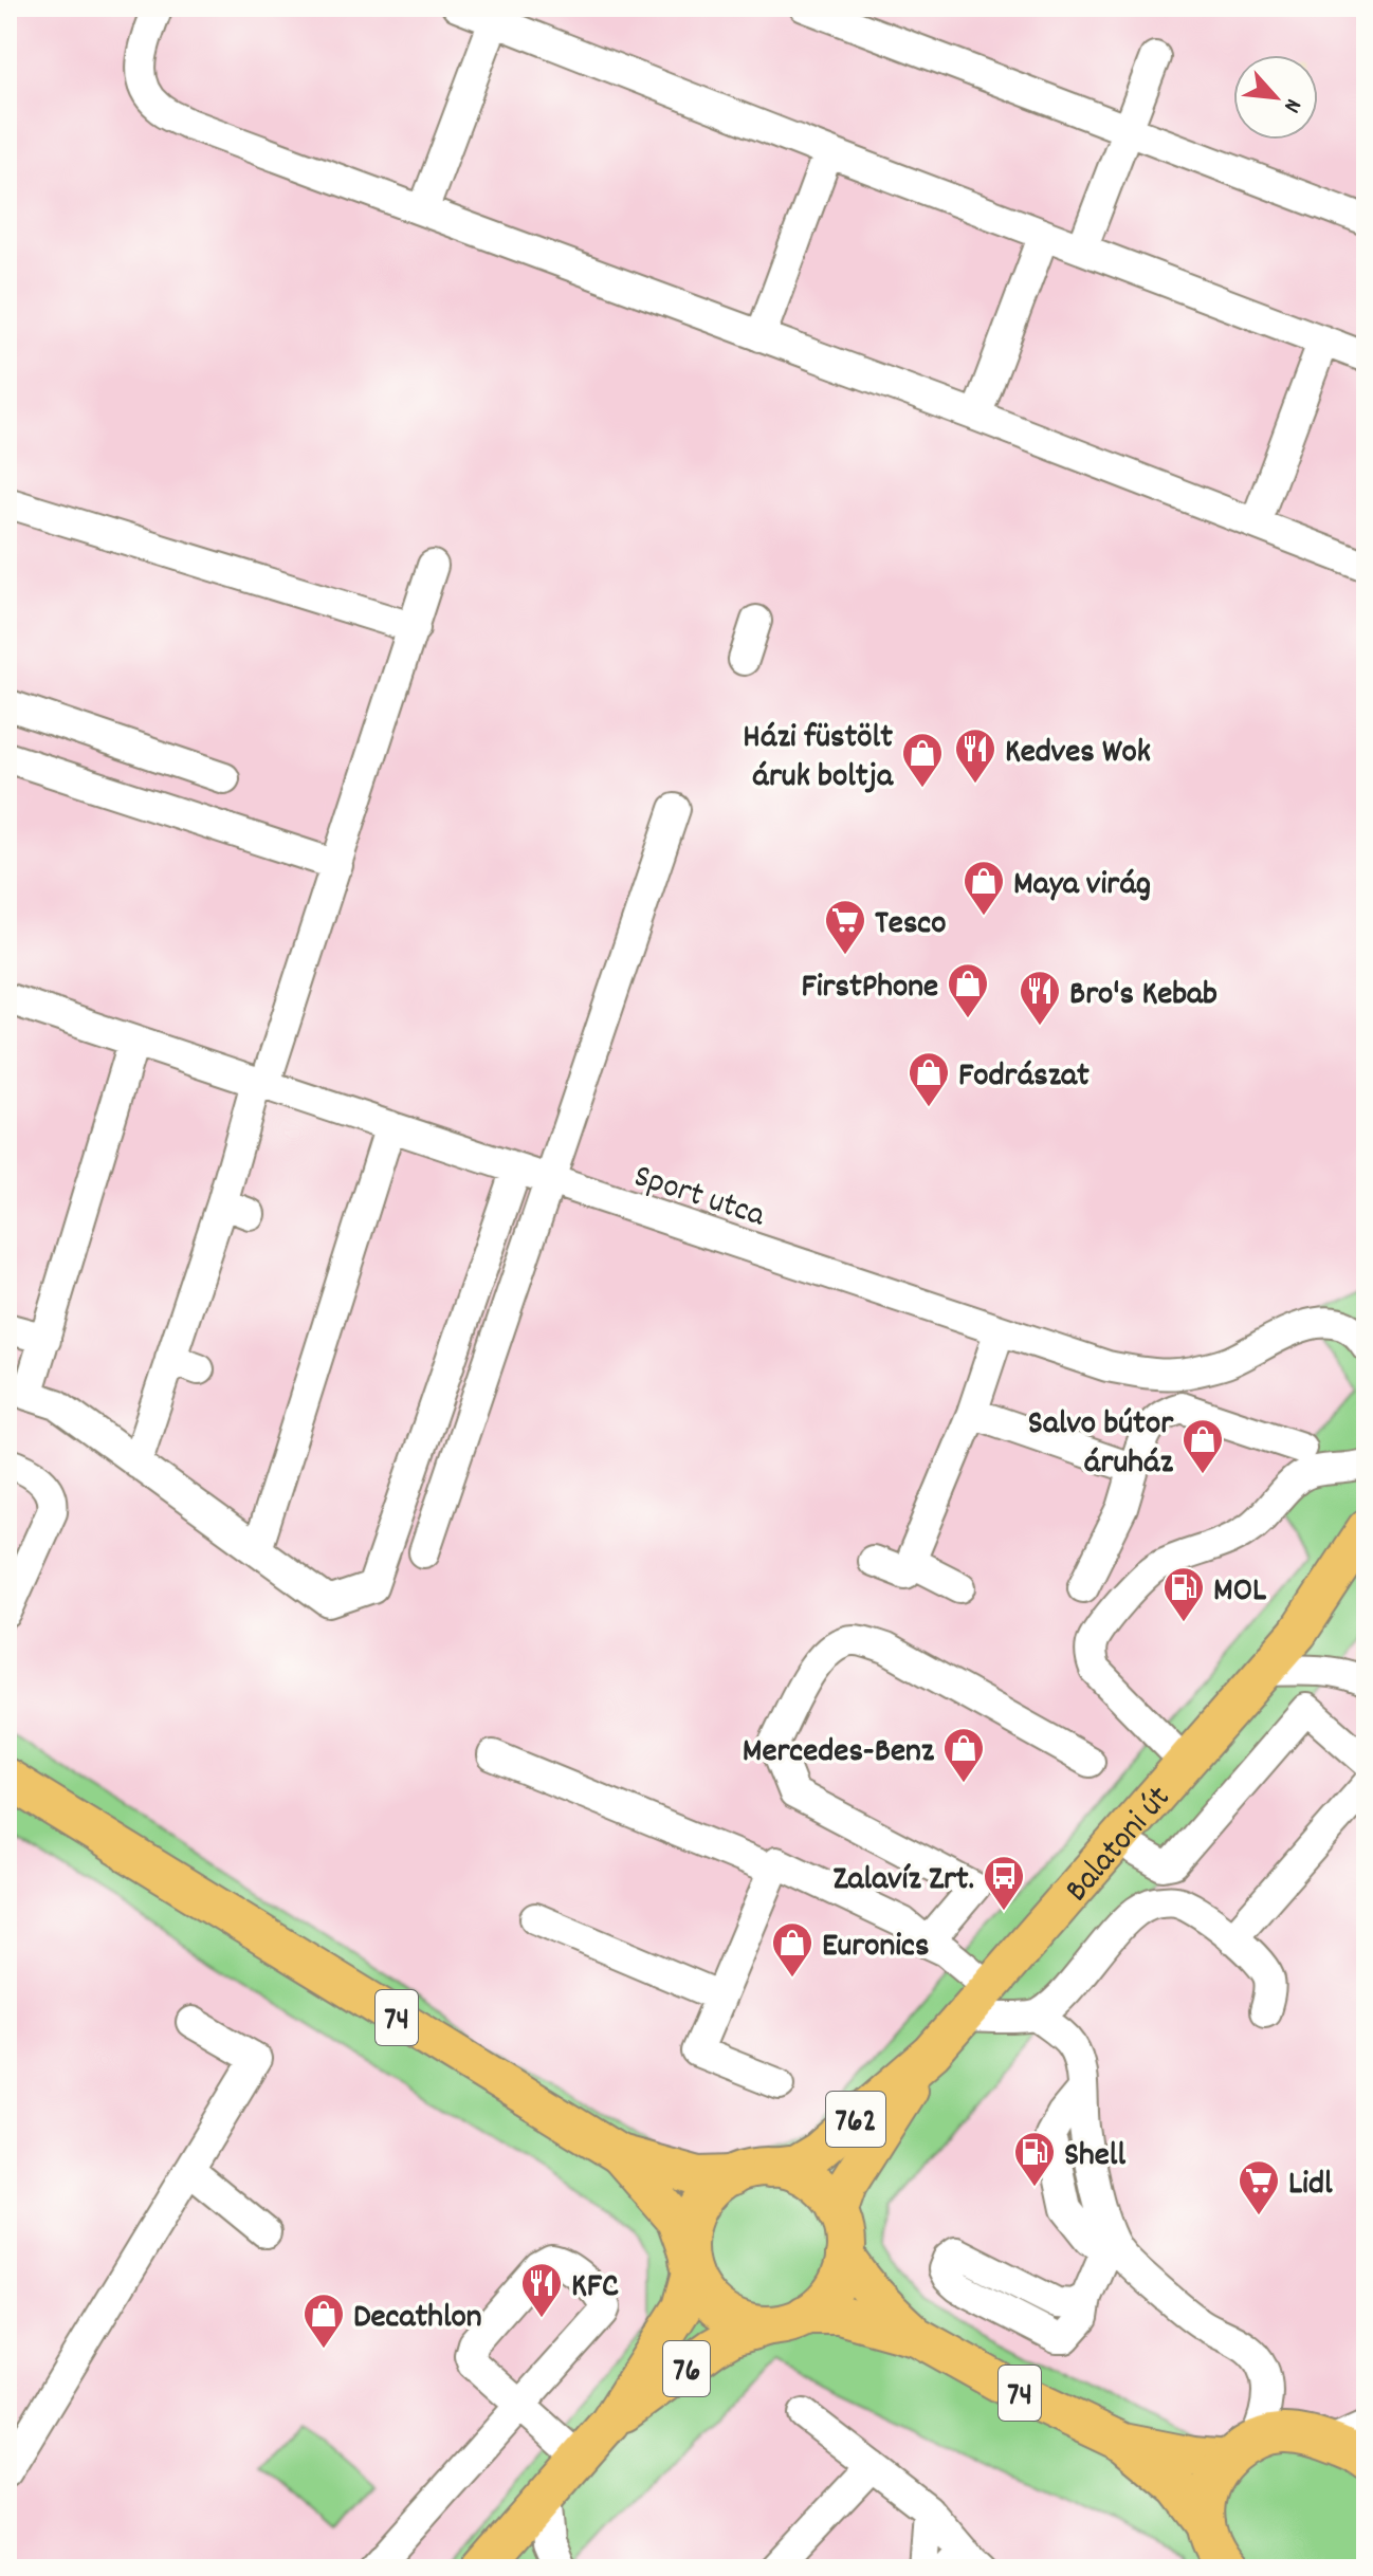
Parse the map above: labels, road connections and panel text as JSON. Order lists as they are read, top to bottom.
{
  "streets": {
    "main road": [
      "Balatoni út",
      "74",
      "762",
      "76"
    ],
    "street": ["Sport utca"]
  },
  "crossings": [
    ["Balatoni út", "74"],
    ["Balatoni út", "76"],
    ["74", "76"]
  ],
  "places": {
    "restaurant": ["Kedves Wok", "Bro's Kebab", "KFC"],
    "shop": [
      "Házi füstölt áruk boltja",
      "Maya virág",
      "FirstPhone",
      "Fodrászat",
      "Salvo bútor áruház",
      "Mercedes-Benz",
      "Euronics",
      "Decathlon"
    ],
    "supermarket": ["Tesco", "Lidl"],
    "fuel station": ["MOL", "Shell"],
    "bus stop": ["Zalavíz Zrt."]
  },
  "north": "bottom right"
}
